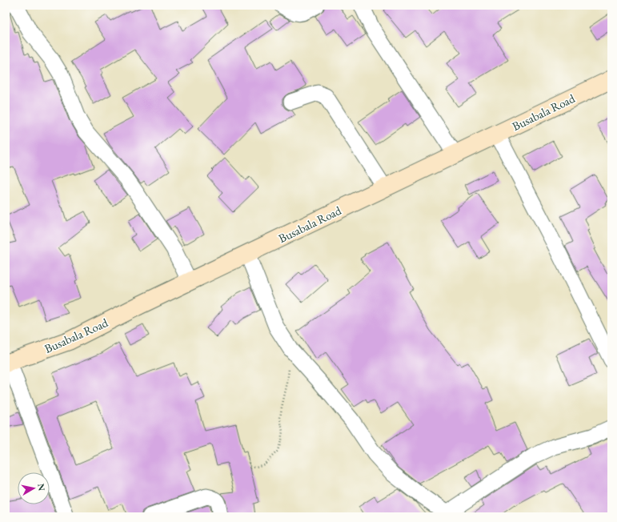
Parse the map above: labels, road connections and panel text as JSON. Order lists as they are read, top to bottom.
{
  "streets": {
    "street": ["Busabala Road"]
  },
  "north": "right"
}
